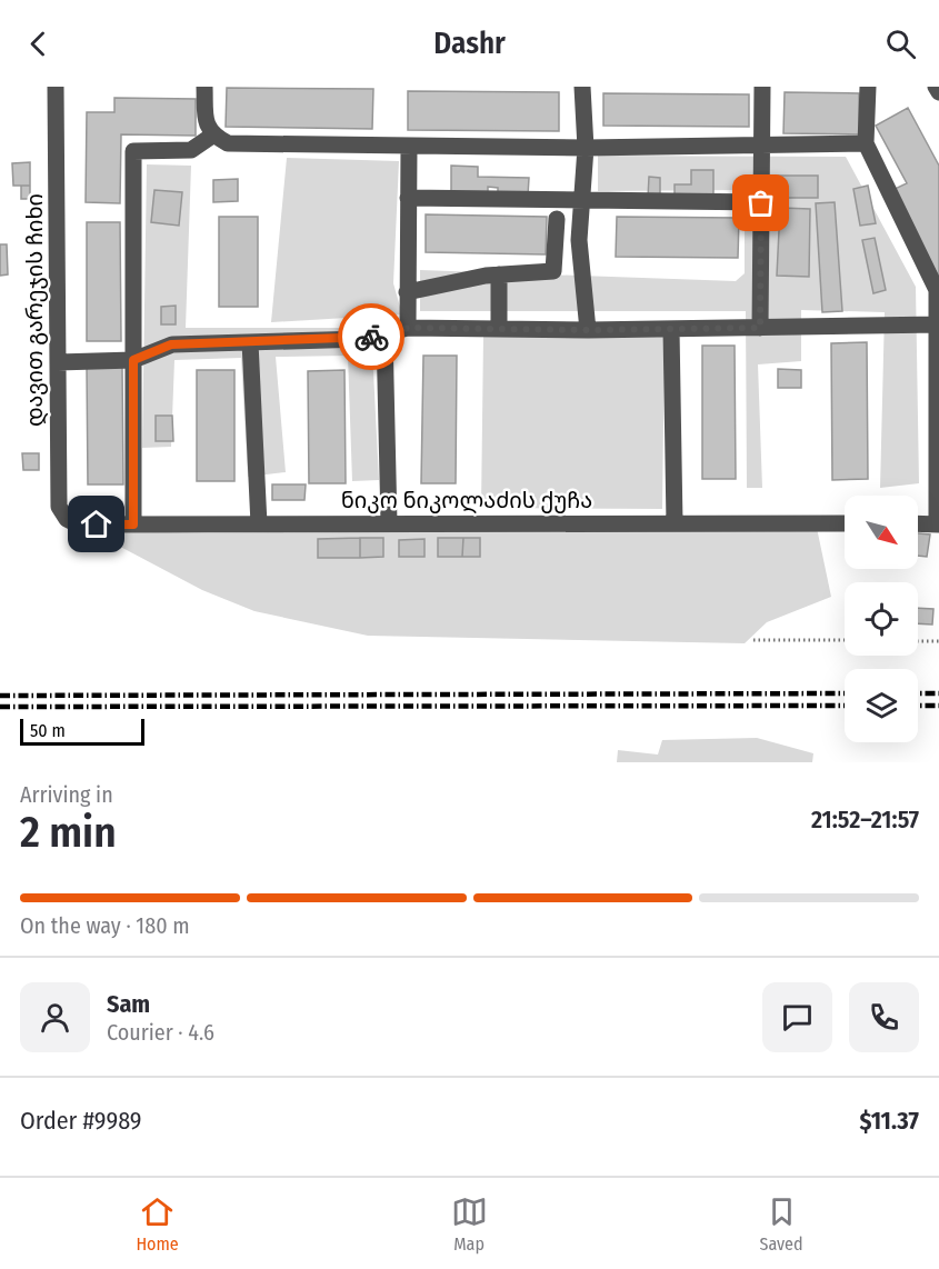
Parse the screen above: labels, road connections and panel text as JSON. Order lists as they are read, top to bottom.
{
  "streets": {
    "street": ["დავით გარეჯის ჩიხი", "ნიკო ნიკოლაძის ქუჩა"]
  },
  "crossings": [
    ["დავით გარეჯის ჩიხი", "ნიკო ნიკოლაძის ქუჩა"]
  ],
  "scale_bar": "50 m",
  "north": "bottom right",
  "page": {
    "header": "Dashr",
    "scale": "50 m",
    "heading": ["2 min", "Arriving in", "21:52–21:57"],
    "panel": [
      "Sam",
      "Courier · 4.6",
      "Order #9989",
      "$11.37"
    ],
    "bar": "On the way · 180 m",
    "tabs": ["Home", "Map", "Saved"]
  }
}
